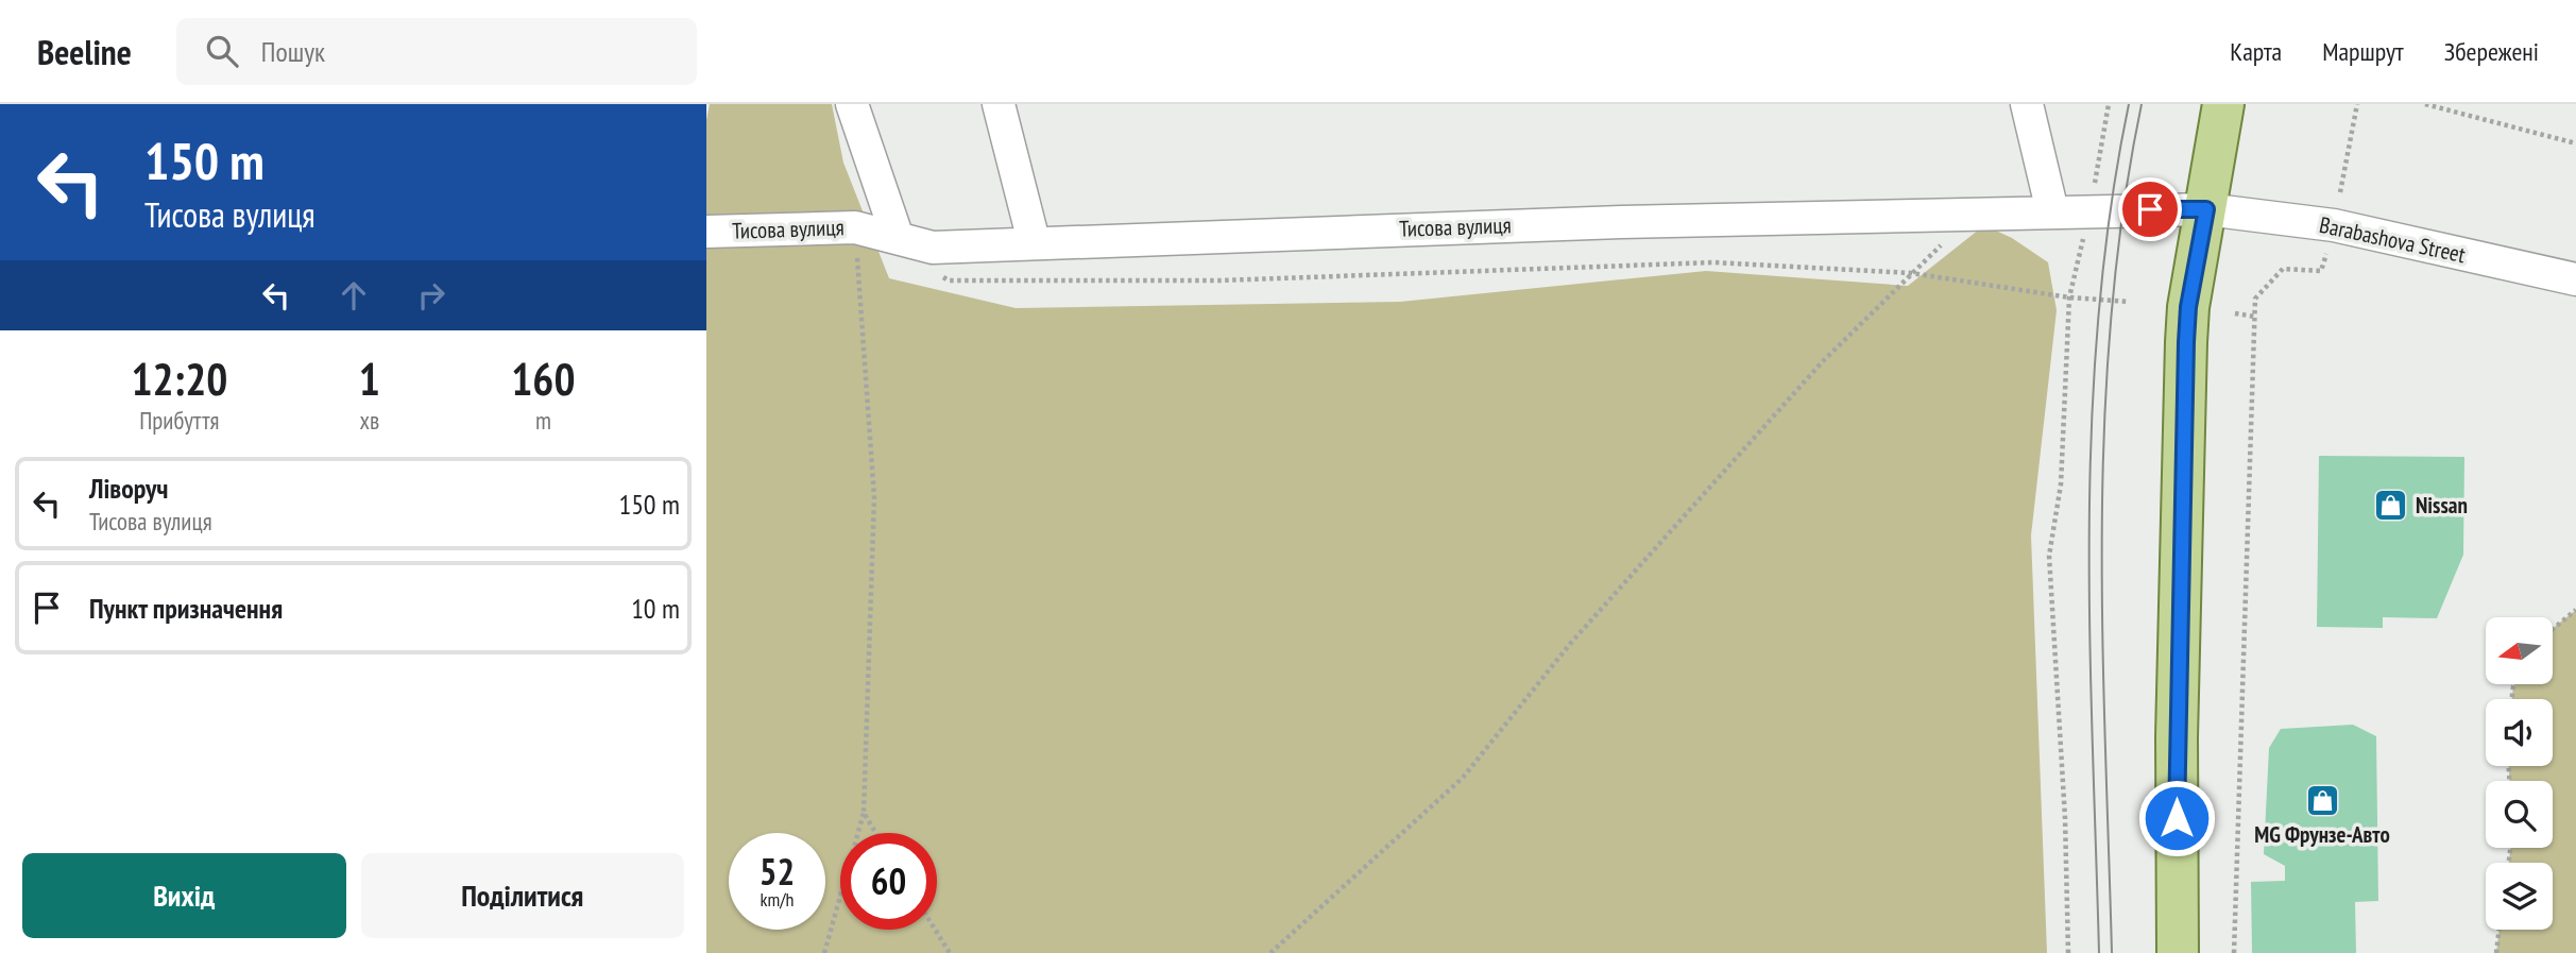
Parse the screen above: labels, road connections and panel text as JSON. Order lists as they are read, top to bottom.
{
  "streets": {
    "street": ["Тисова вулиця", "Barabashova Street"]
  },
  "crossings": [
    ["Тисова вулиця", "Barabashova Street"]
  ],
  "places": {
    "shop": ["Nissan", "MG Фрунзе-Авто"]
  },
  "north": "left",
  "page": {
    "header": "Beeline",
    "search": "Пошук",
    "nav": ["Карта", "Маршрут", "Збережені"],
    "turn": ["150 m", "Тисова вулиця"],
    "eta": [
      "12:20",
      "Прибуття",
      "1",
      "хв",
      "160",
      "m"
    ],
    "list": [
      {
        "name": "Ліворуч",
        "note": "Тисова вулиця",
        "value": "150 m"
      },
      {
        "name": "Пункт призначення",
        "value": "10 m"
      }
    ],
    "speed": "52 km/h",
    "limit": "60",
    "buttons": ["Вихід", "Поділитися"]
  }
}
